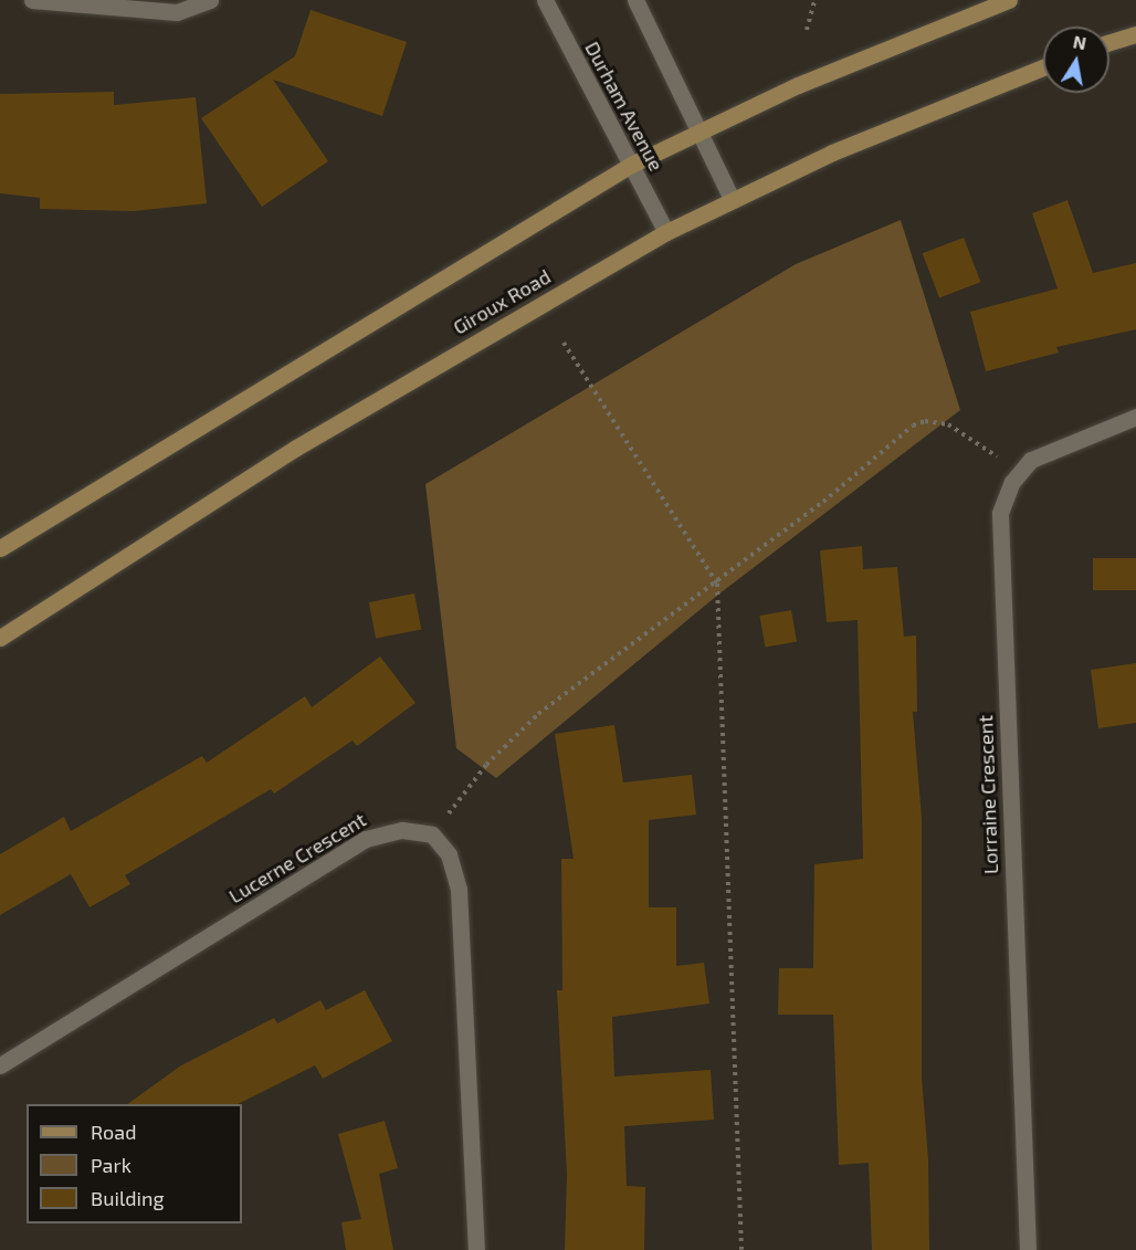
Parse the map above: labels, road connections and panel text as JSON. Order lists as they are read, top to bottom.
{
  "streets": {
    "main road": ["Giroux Road"],
    "street": ["Durham Avenue", "Lorraine Crescent", "Lucerne Crescent"]
  },
  "crossings": [
    ["Durham Avenue", "Giroux Road"]
  ],
  "legend": ["Road", "Park", "Building"],
  "north": "top"
}
